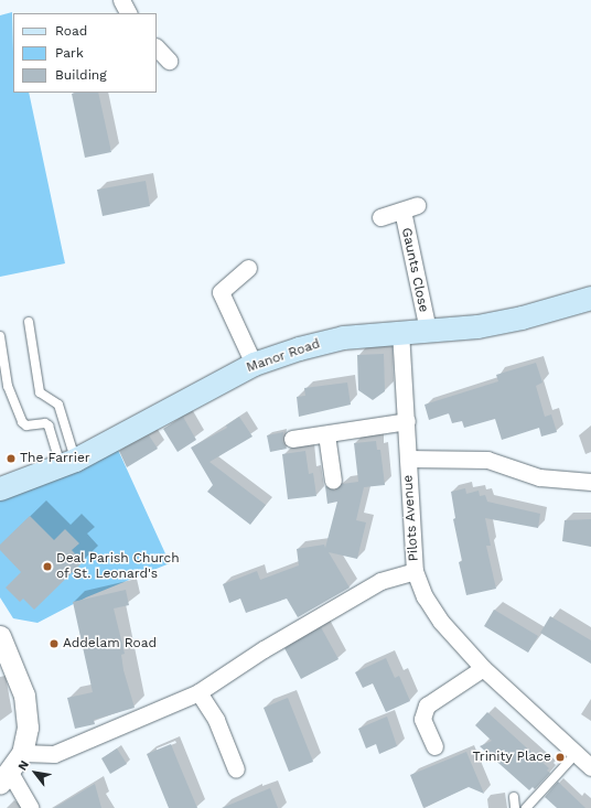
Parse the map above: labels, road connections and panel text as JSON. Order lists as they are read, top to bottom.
{
  "streets": {
    "main road": ["Manor Road"],
    "street": ["Gaunts Close", "Pilots Avenue"]
  },
  "crossings": [
    ["Gaunts Close", "Manor Road"],
    ["Manor Road", "Pilots Avenue"]
  ],
  "places": [
    "The Farrier",
    "Deal Parish Church of St. Leonard's",
    "Addelam Road",
    "Trinity Place"
  ],
  "legend": ["Road", "Park", "Building"],
  "north": "top left"
}
